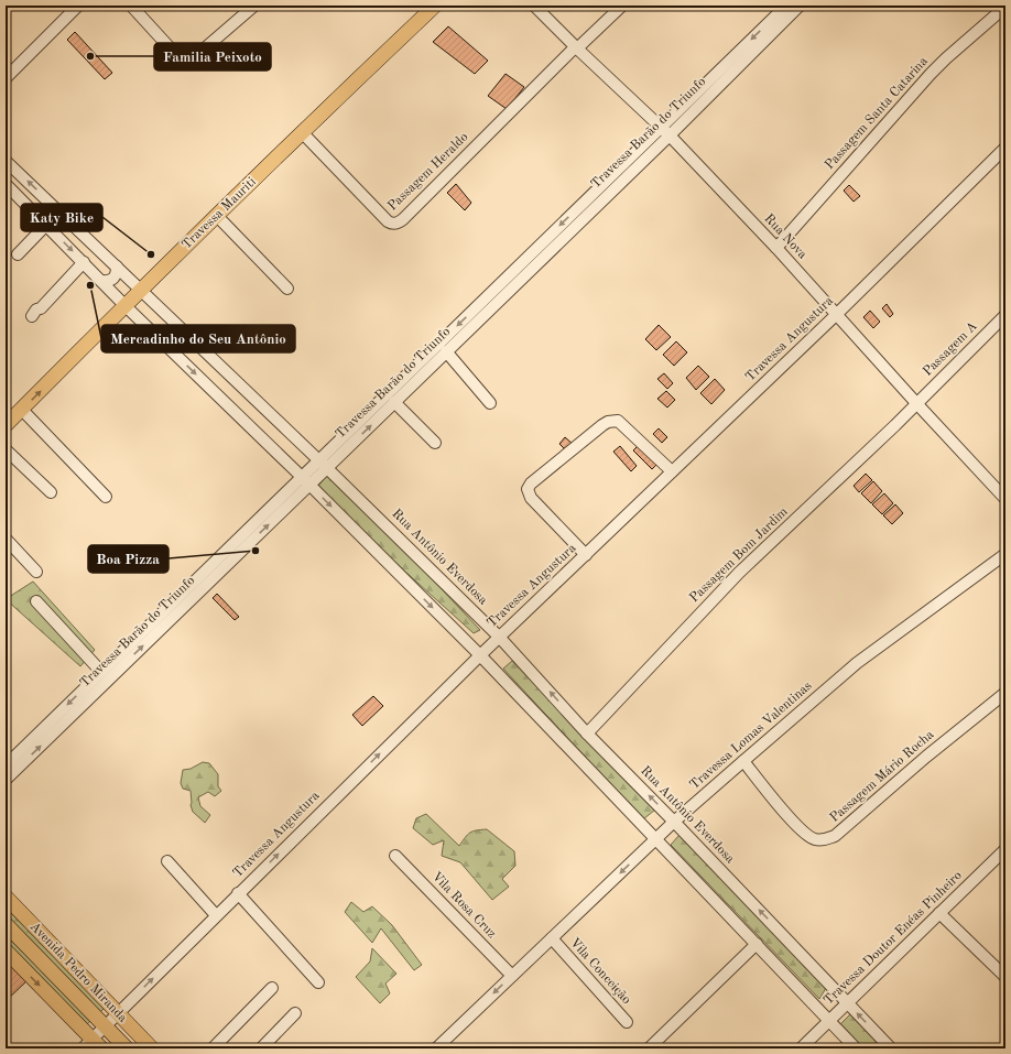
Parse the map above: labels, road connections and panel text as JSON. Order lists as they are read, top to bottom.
{
  "streets": {
    "main road": ["Travessa Mauriti", "Avenida Pedro Miranda"],
    "street": [
      "Passagem Santa Catarina",
      "Travessa Barão do Triunfo",
      "Passagem Heraldo",
      "Rua Nova",
      "Travessa Angustura",
      "Passagem A",
      "Passagem Bom Jardim",
      "Rua Antônio Everdosa",
      "Travessa Lomas Valentinas",
      "Passagem Mário Rocha",
      "Vila Rosa Cruz",
      "Travessa Doutor Enéas Pinheiro",
      "Vila Conceição"
    ]
  },
  "crossings": [
    ["Passagem Santa Catarina", "Rua Nova"],
    ["Travessa Barão do Triunfo", "Rua Nova"],
    ["Travessa Barão do Triunfo", "Rua Antônio Everdosa"],
    ["Passagem Heraldo", "Travessa Mauriti"],
    ["Passagem Heraldo", "Rua Nova"],
    ["Travessa Mauriti", "Rua Antônio Everdosa"],
    ["Rua Nova", "Travessa Angustura"],
    ["Rua Nova", "Passagem A"],
    ["Rua Nova", "Passagem Bom Jardim"],
    ["Travessa Angustura", "Rua Antônio Everdosa"],
    ["Travessa Angustura", "Avenida Pedro Miranda"],
    ["Passagem A", "Passagem Bom Jardim"],
    ["Passagem Bom Jardim", "Rua Antônio Everdosa"],
    ["Rua Antônio Everdosa", "Travessa Lomas Valentinas"],
    ["Rua Antônio Everdosa", "Travessa Doutor Enéas Pinheiro"],
    ["Travessa Lomas Valentinas", "Passagem Mário Rocha"],
    ["Travessa Lomas Valentinas", "Vila Rosa Cruz"],
    ["Travessa Lomas Valentinas", "Vila Conceição"]
  ],
  "one_way": ["Travessa Angustura"],
  "places": [
    "Familia Peixoto",
    "Katy Bike",
    "Mercadinho do Seu Antônio",
    "Boa Pizza"
  ]
}
